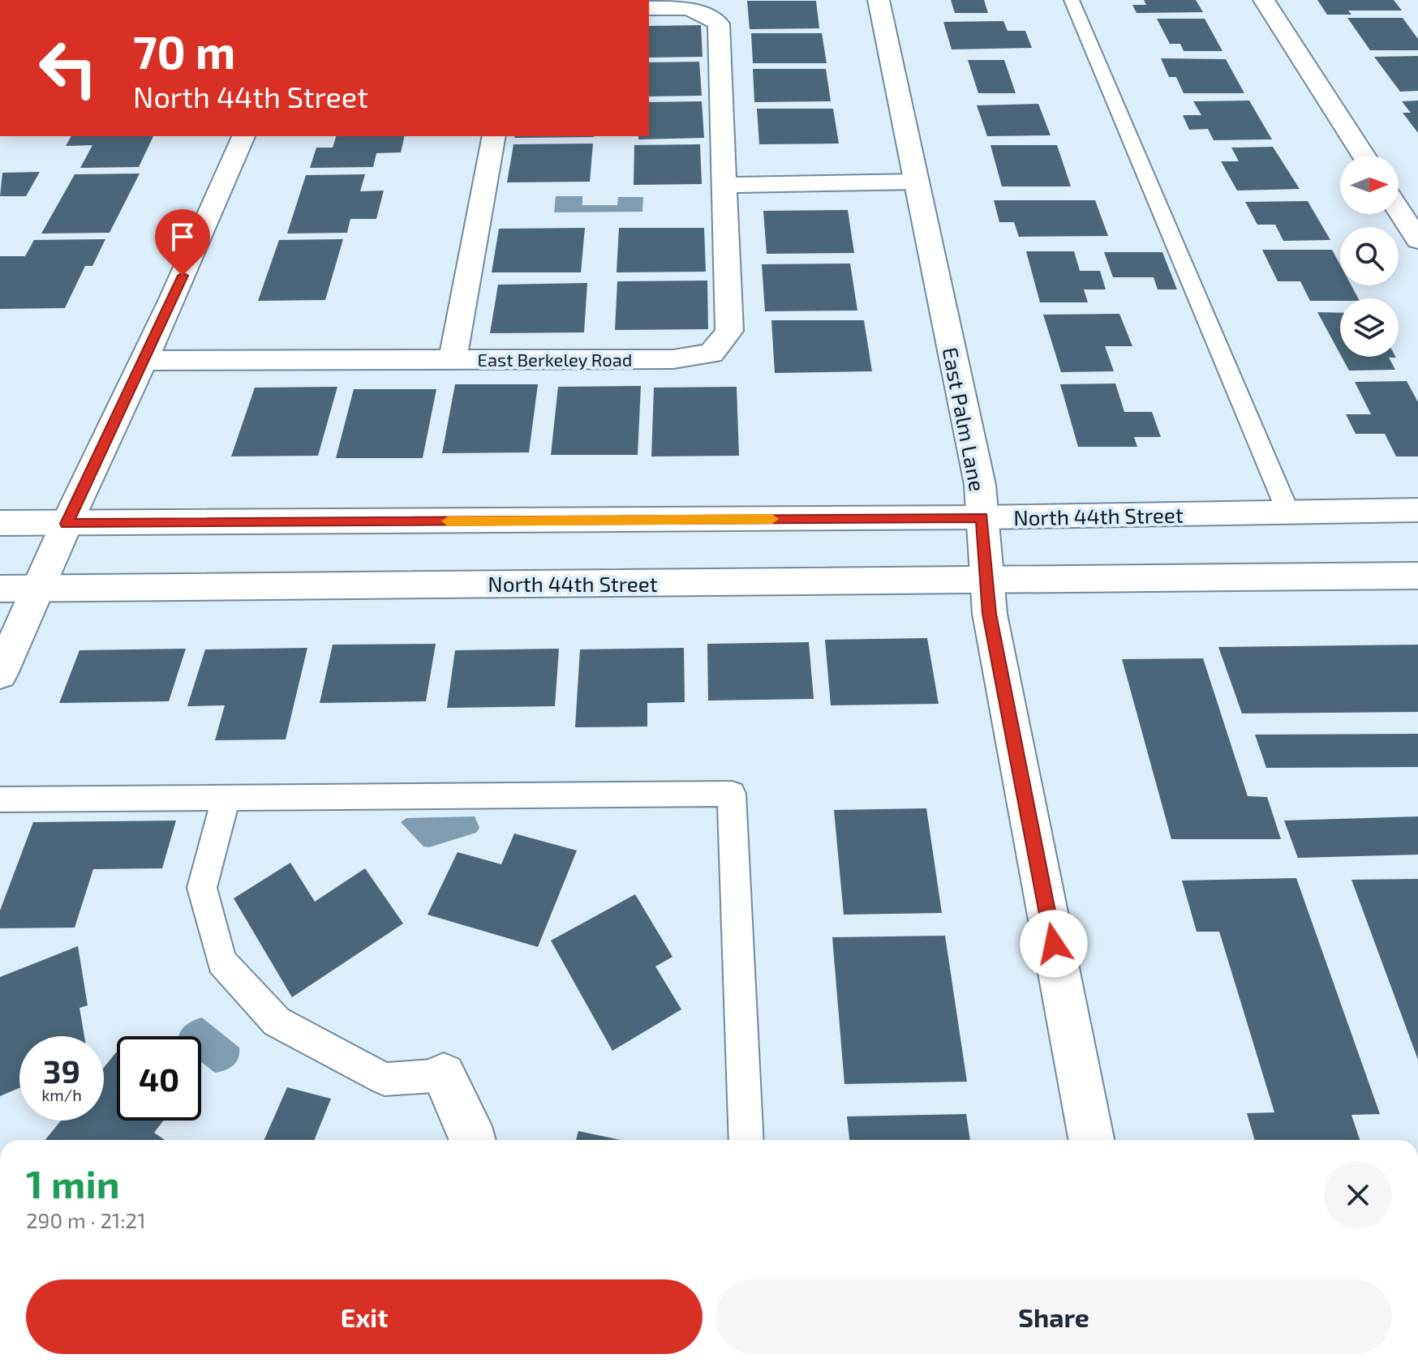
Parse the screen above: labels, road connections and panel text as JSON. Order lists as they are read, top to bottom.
{
  "streets": {
    "street": ["East Berkeley Road", "East Palm Lane", "North 44th Street"]
  },
  "crossings": [
    ["East Palm Lane", "North 44th Street"]
  ],
  "north": "right",
  "page": {
    "turn": ["70 m", "North 44th Street"],
    "speed": "39 km/h",
    "limit": "40",
    "heading": ["1 min", "290 m · 21:21"],
    "buttons": ["Exit", "Share"]
  }
}
